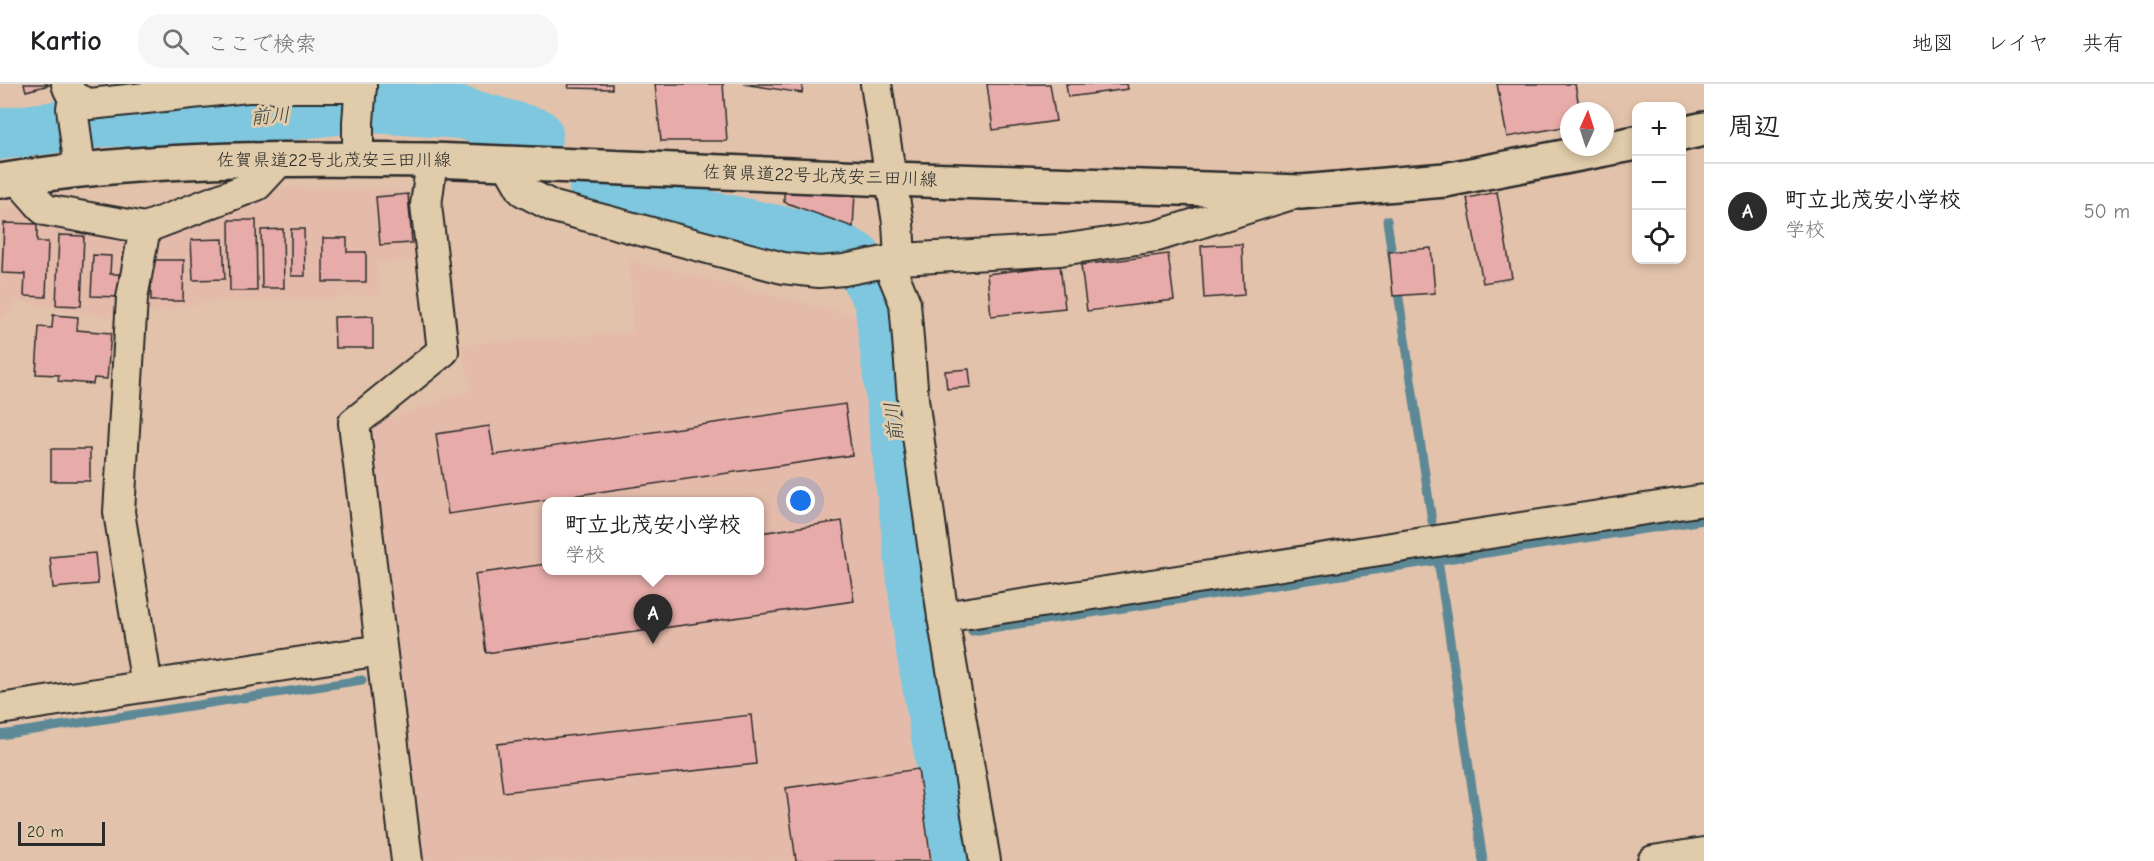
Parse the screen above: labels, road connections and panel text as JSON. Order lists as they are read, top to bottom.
{
  "streets": {
    "main road": ["佐賀県道22号北茂安三田川線"]
  },
  "water": ["前川"],
  "scale_bar": "20 m",
  "north": "top",
  "page": {
    "header": "Kartio",
    "search": "ここで検索",
    "nav": ["地図", "レイヤ", "共有"],
    "heading": "周辺",
    "map_buttons": ["+", "−"],
    "list": [
      {
        "mark": "A",
        "name": "町立北茂安小学校",
        "note": "学校",
        "value": "50 m"
      }
    ],
    "popup": ["町立北茂安小学校", "学校"],
    "pins": "A",
    "scale": "20 m"
  }
}
